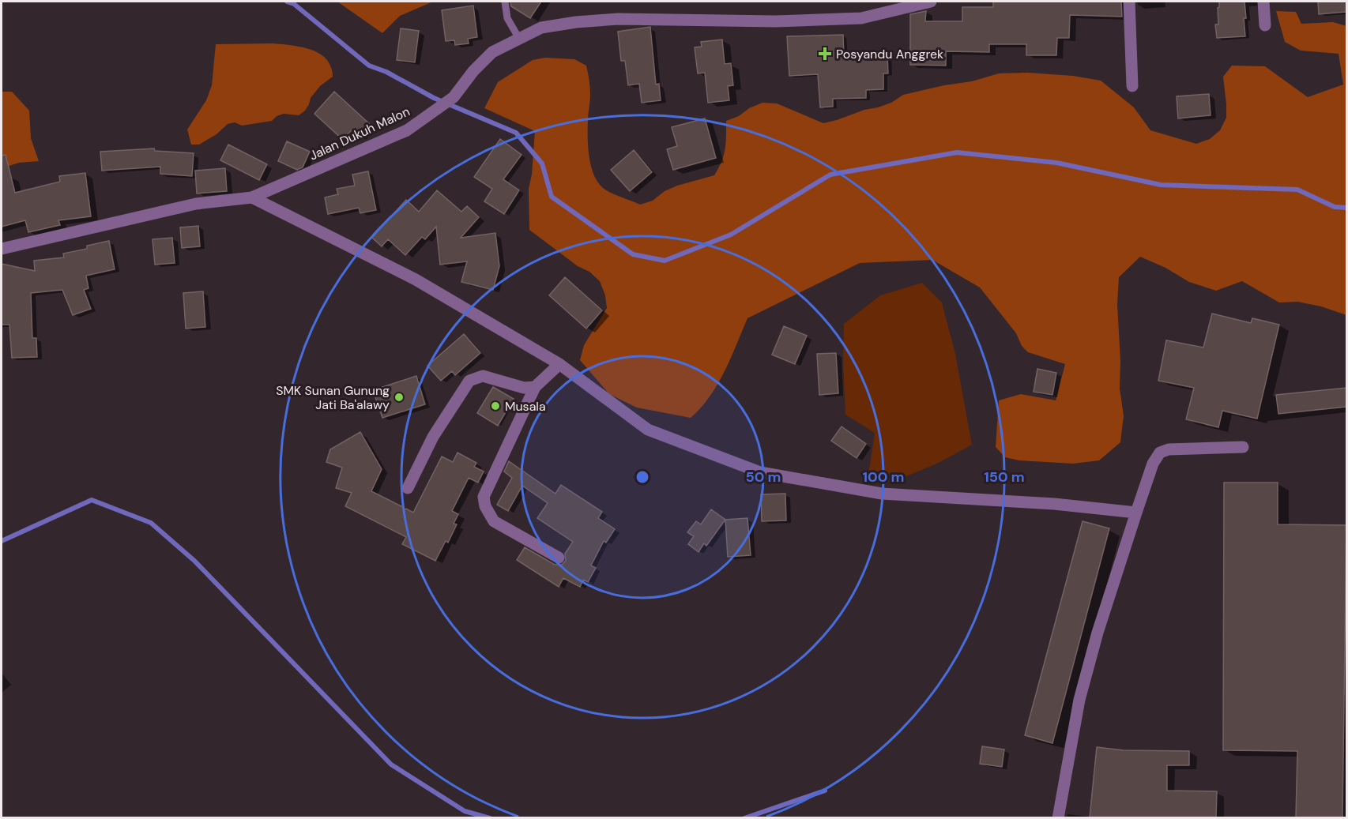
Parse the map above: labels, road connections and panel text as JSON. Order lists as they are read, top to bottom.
{
  "streets": {
    "street": ["Jalan Dukuh Malon"]
  },
  "places": {
    "health": ["Posyandu Anggrek"],
    "other": ["SMK Sunan Gunung Jati Ba'alawy", "Musala"]
  },
  "rings": ["50 m", "100 m", "150 m"]
}
